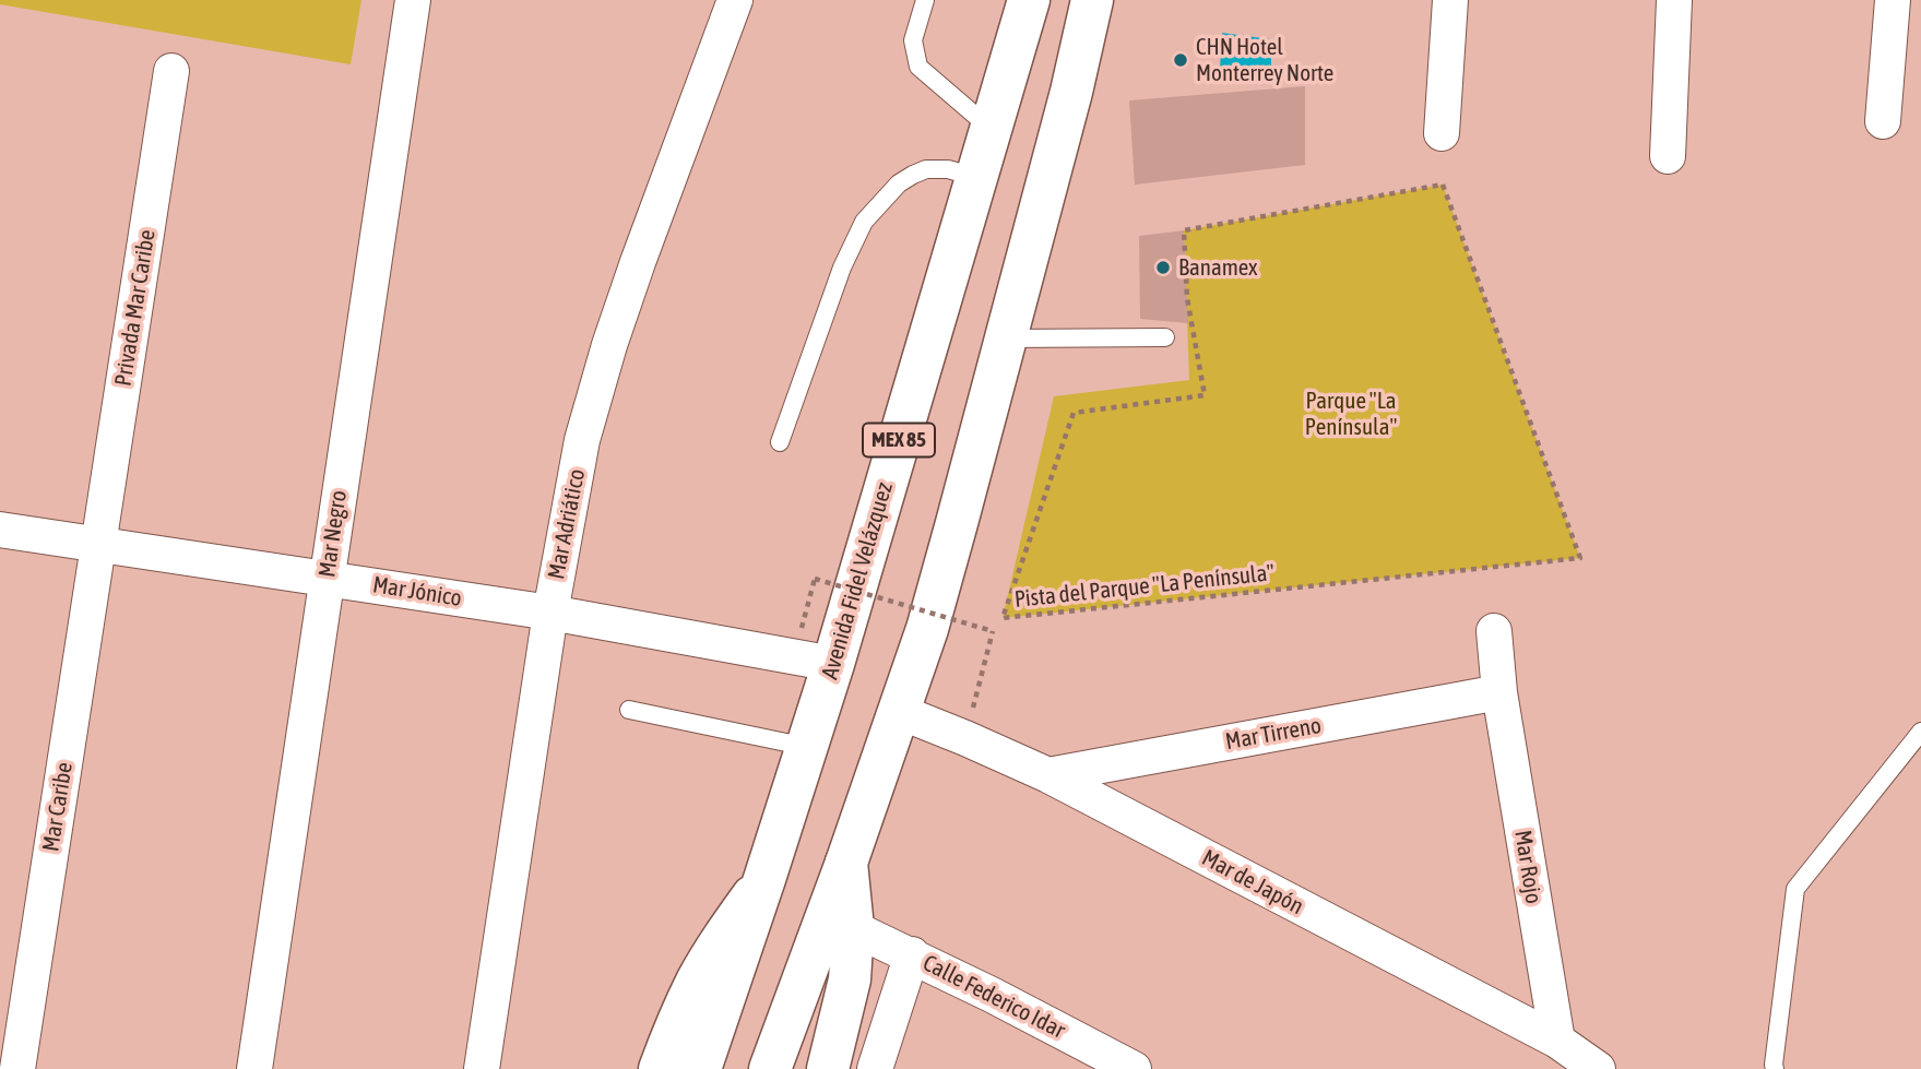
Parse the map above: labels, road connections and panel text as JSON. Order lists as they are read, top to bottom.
{
  "streets": {
    "main road": ["MEX 85", "Avenida Fidel Velázquez"],
    "street": [
      "Privada Mar Caribe",
      "Mar Adriático",
      "Mar Negro",
      "Mar Jónico",
      "Mar Tirreno",
      "Mar Caribe",
      "Mar Rojo",
      "Mar de Japón",
      "Calle Federico Idar"
    ],
    "path": ["Pista del Parque \"La Península\""]
  },
  "crossings": [
    ["Privada Mar Caribe", "Mar Jónico"],
    ["Privada Mar Caribe", "Mar Caribe"],
    ["Mar Adriático", "Mar Jónico"],
    ["Mar Negro", "Mar Jónico"],
    ["Avenida Fidel Velázquez", "Mar Jónico"],
    ["Mar Jónico", "Mar Caribe"],
    ["Mar Tirreno", "Mar Rojo"],
    ["Mar Tirreno", "Mar de Japón"],
    ["Mar Rojo", "Mar de Japón"]
  ],
  "parks": ["Parque \"La Península\""],
  "places": ["CHN Hotel Monterrey Norte", "Banamex"]
}
